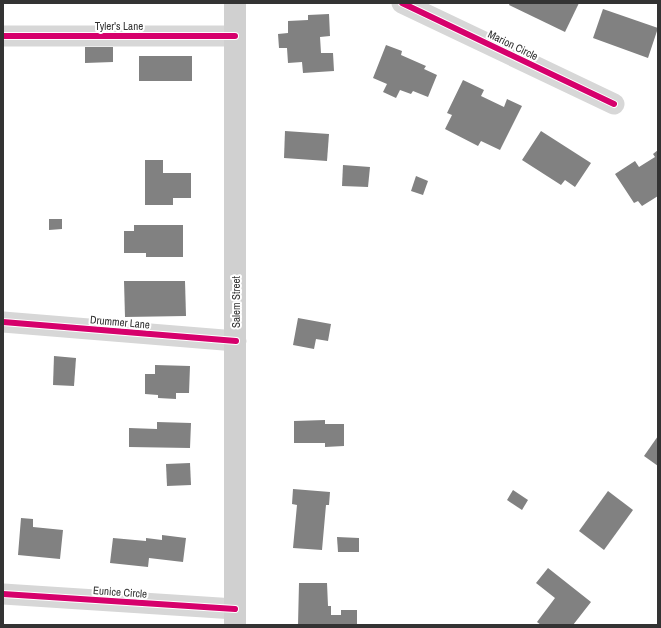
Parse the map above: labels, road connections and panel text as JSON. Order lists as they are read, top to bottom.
{
  "streets": {
    "main road": ["Salem Street"],
    "street": [
      "Tyler's Lane",
      "Marion Circle",
      "Drummer Lane",
      "Eunice Circle"
    ]
  },
  "crossings": [
    ["Tyler's Lane", "Salem Street"],
    ["Salem Street", "Drummer Lane"],
    ["Salem Street", "Eunice Circle"]
  ]
}
